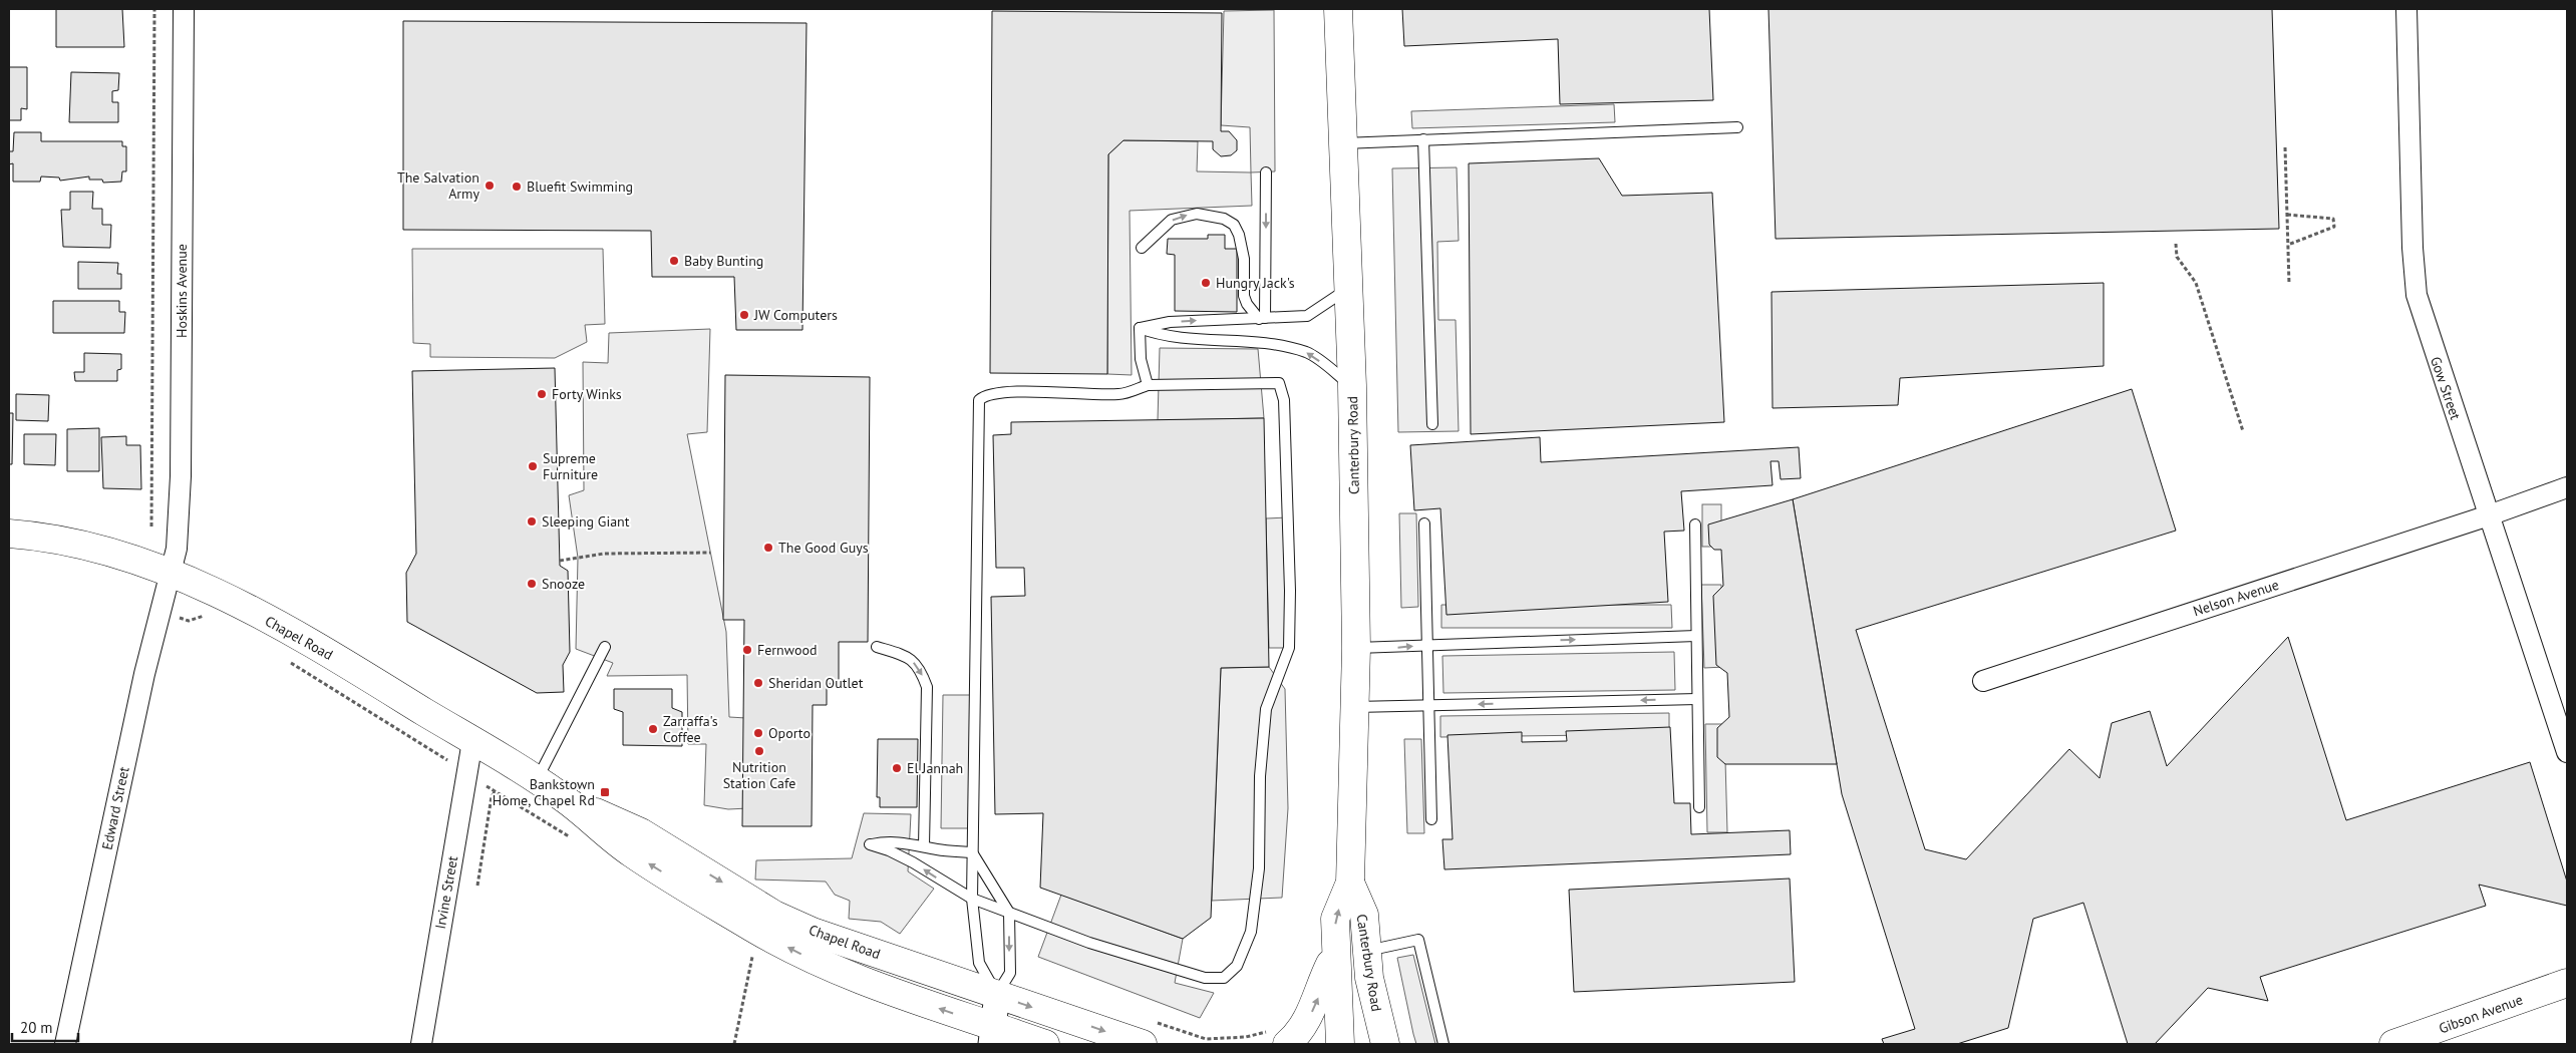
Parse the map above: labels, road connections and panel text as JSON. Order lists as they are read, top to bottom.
{
  "streets": {
    "main road": ["Canterbury Road", "Chapel Road", "Gibson Avenue"],
    "street": [
      "Hoskins Avenue",
      "Gow Street",
      "Nelson Avenue",
      "Edward Street",
      "Irvine Street"
    ]
  },
  "crossings": [
    ["Hoskins Avenue", "Chapel Road"],
    ["Hoskins Avenue", "Edward Street"],
    ["Gow Street", "Nelson Avenue"],
    ["Chapel Road", "Edward Street"],
    ["Chapel Road", "Irvine Street"]
  ],
  "places": {
    "other": [
      "The Salvation Army",
      "Bluefit Swimming",
      "Baby Bunting",
      "Hungry Jack's",
      "JW Computers",
      "Forty Winks",
      "Supreme Furniture",
      "Sleeping Giant",
      "The Good Guys",
      "Snooze",
      "Fernwood",
      "Sheridan Outlet",
      "Zarraffa's Coffee",
      "Oporto",
      "Nutrition Station Cafe",
      "El Jannah"
    ],
    "transit": ["Bankstown Home, Chapel Rd"]
  },
  "scale_bar": "20 m"
}
